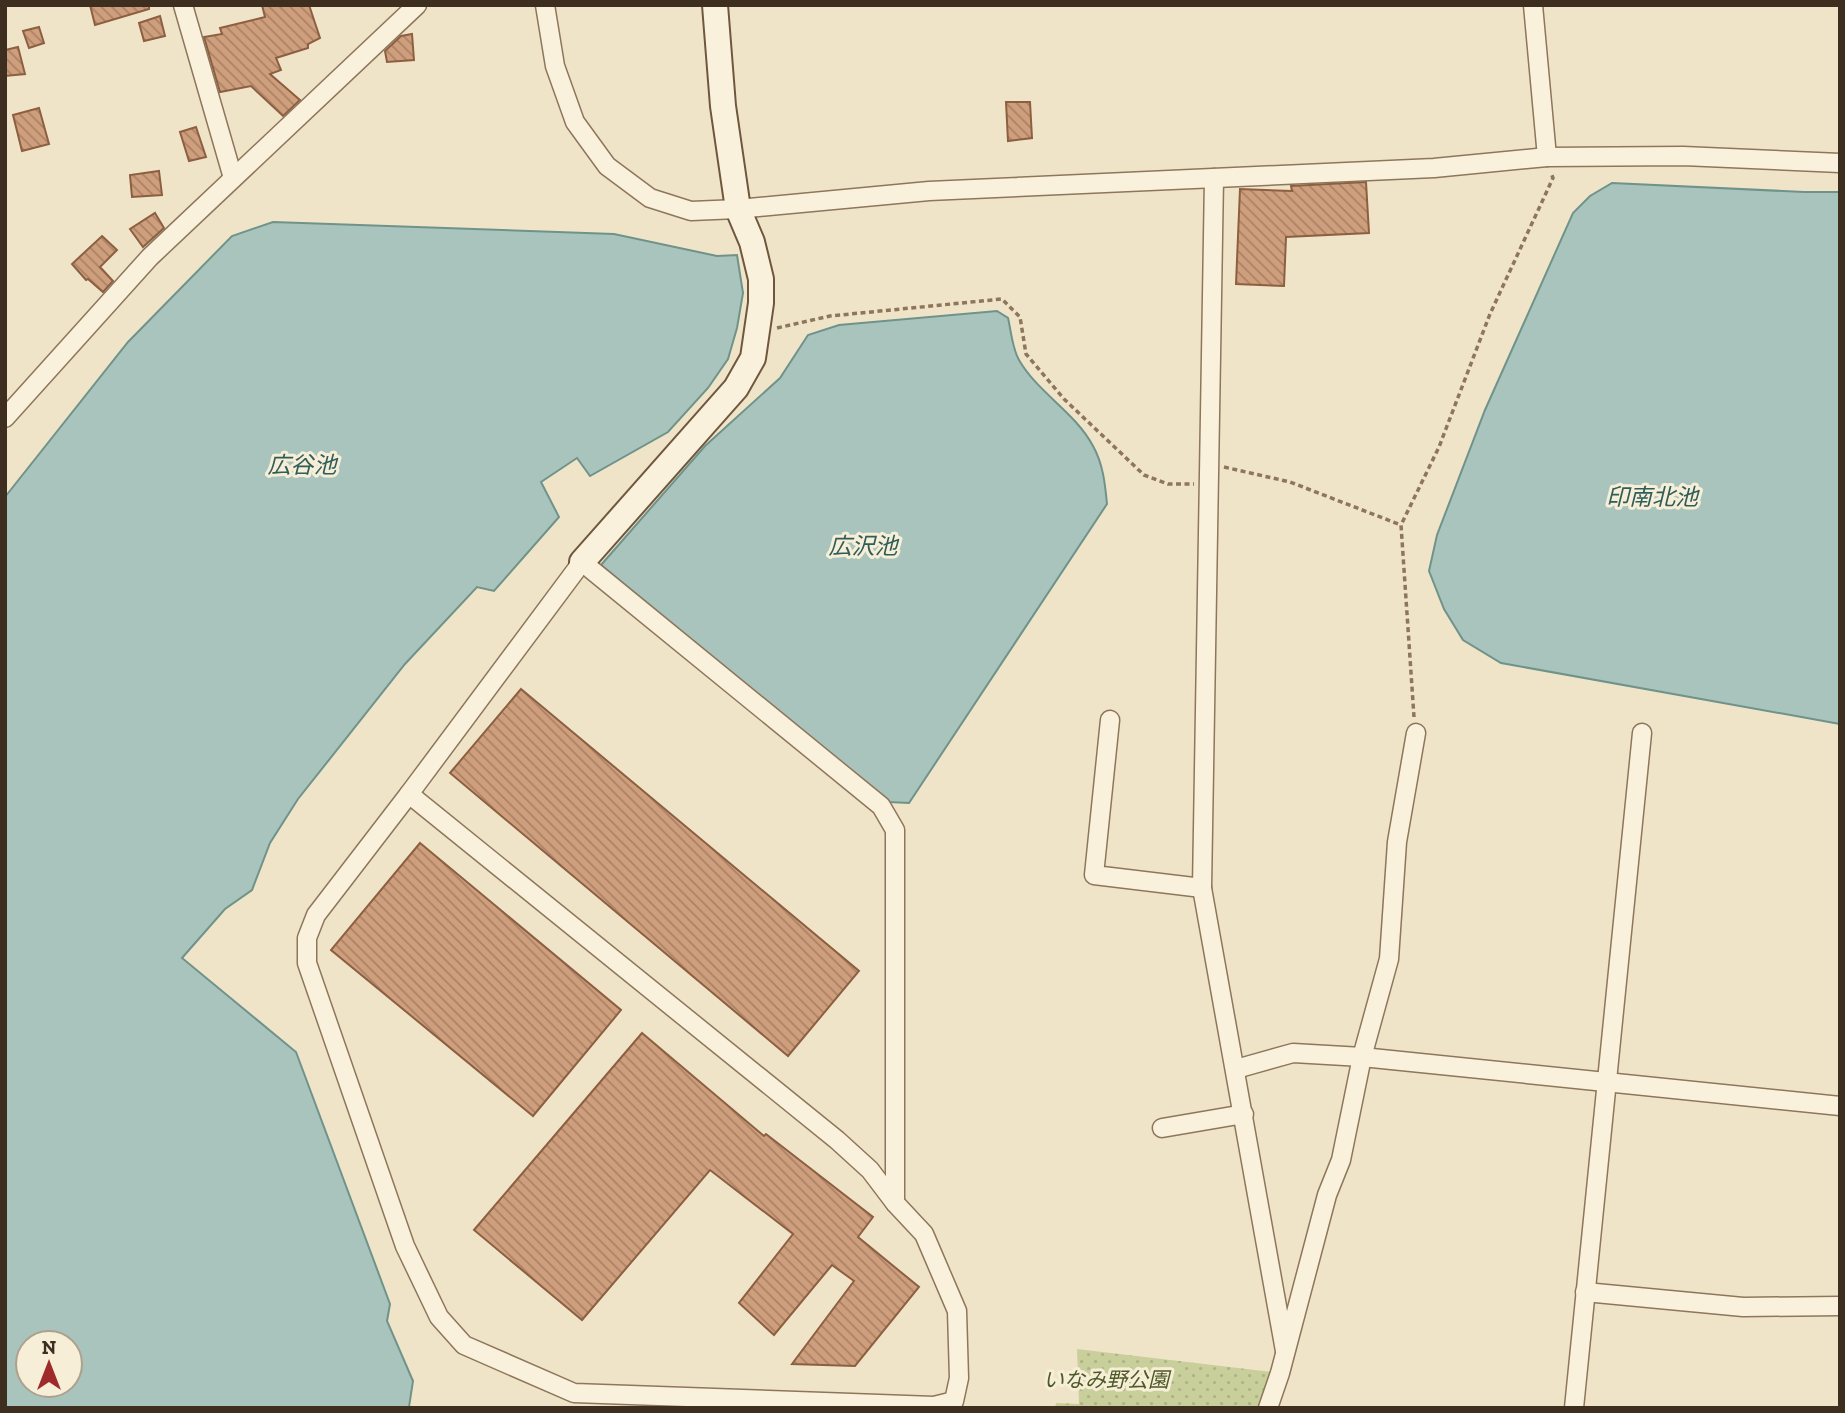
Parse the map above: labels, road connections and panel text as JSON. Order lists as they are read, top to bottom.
{
  "water": ["広谷池", "印南北池", "広沢池"],
  "parks": ["いなみ野公園"],
  "north": "top"
}
